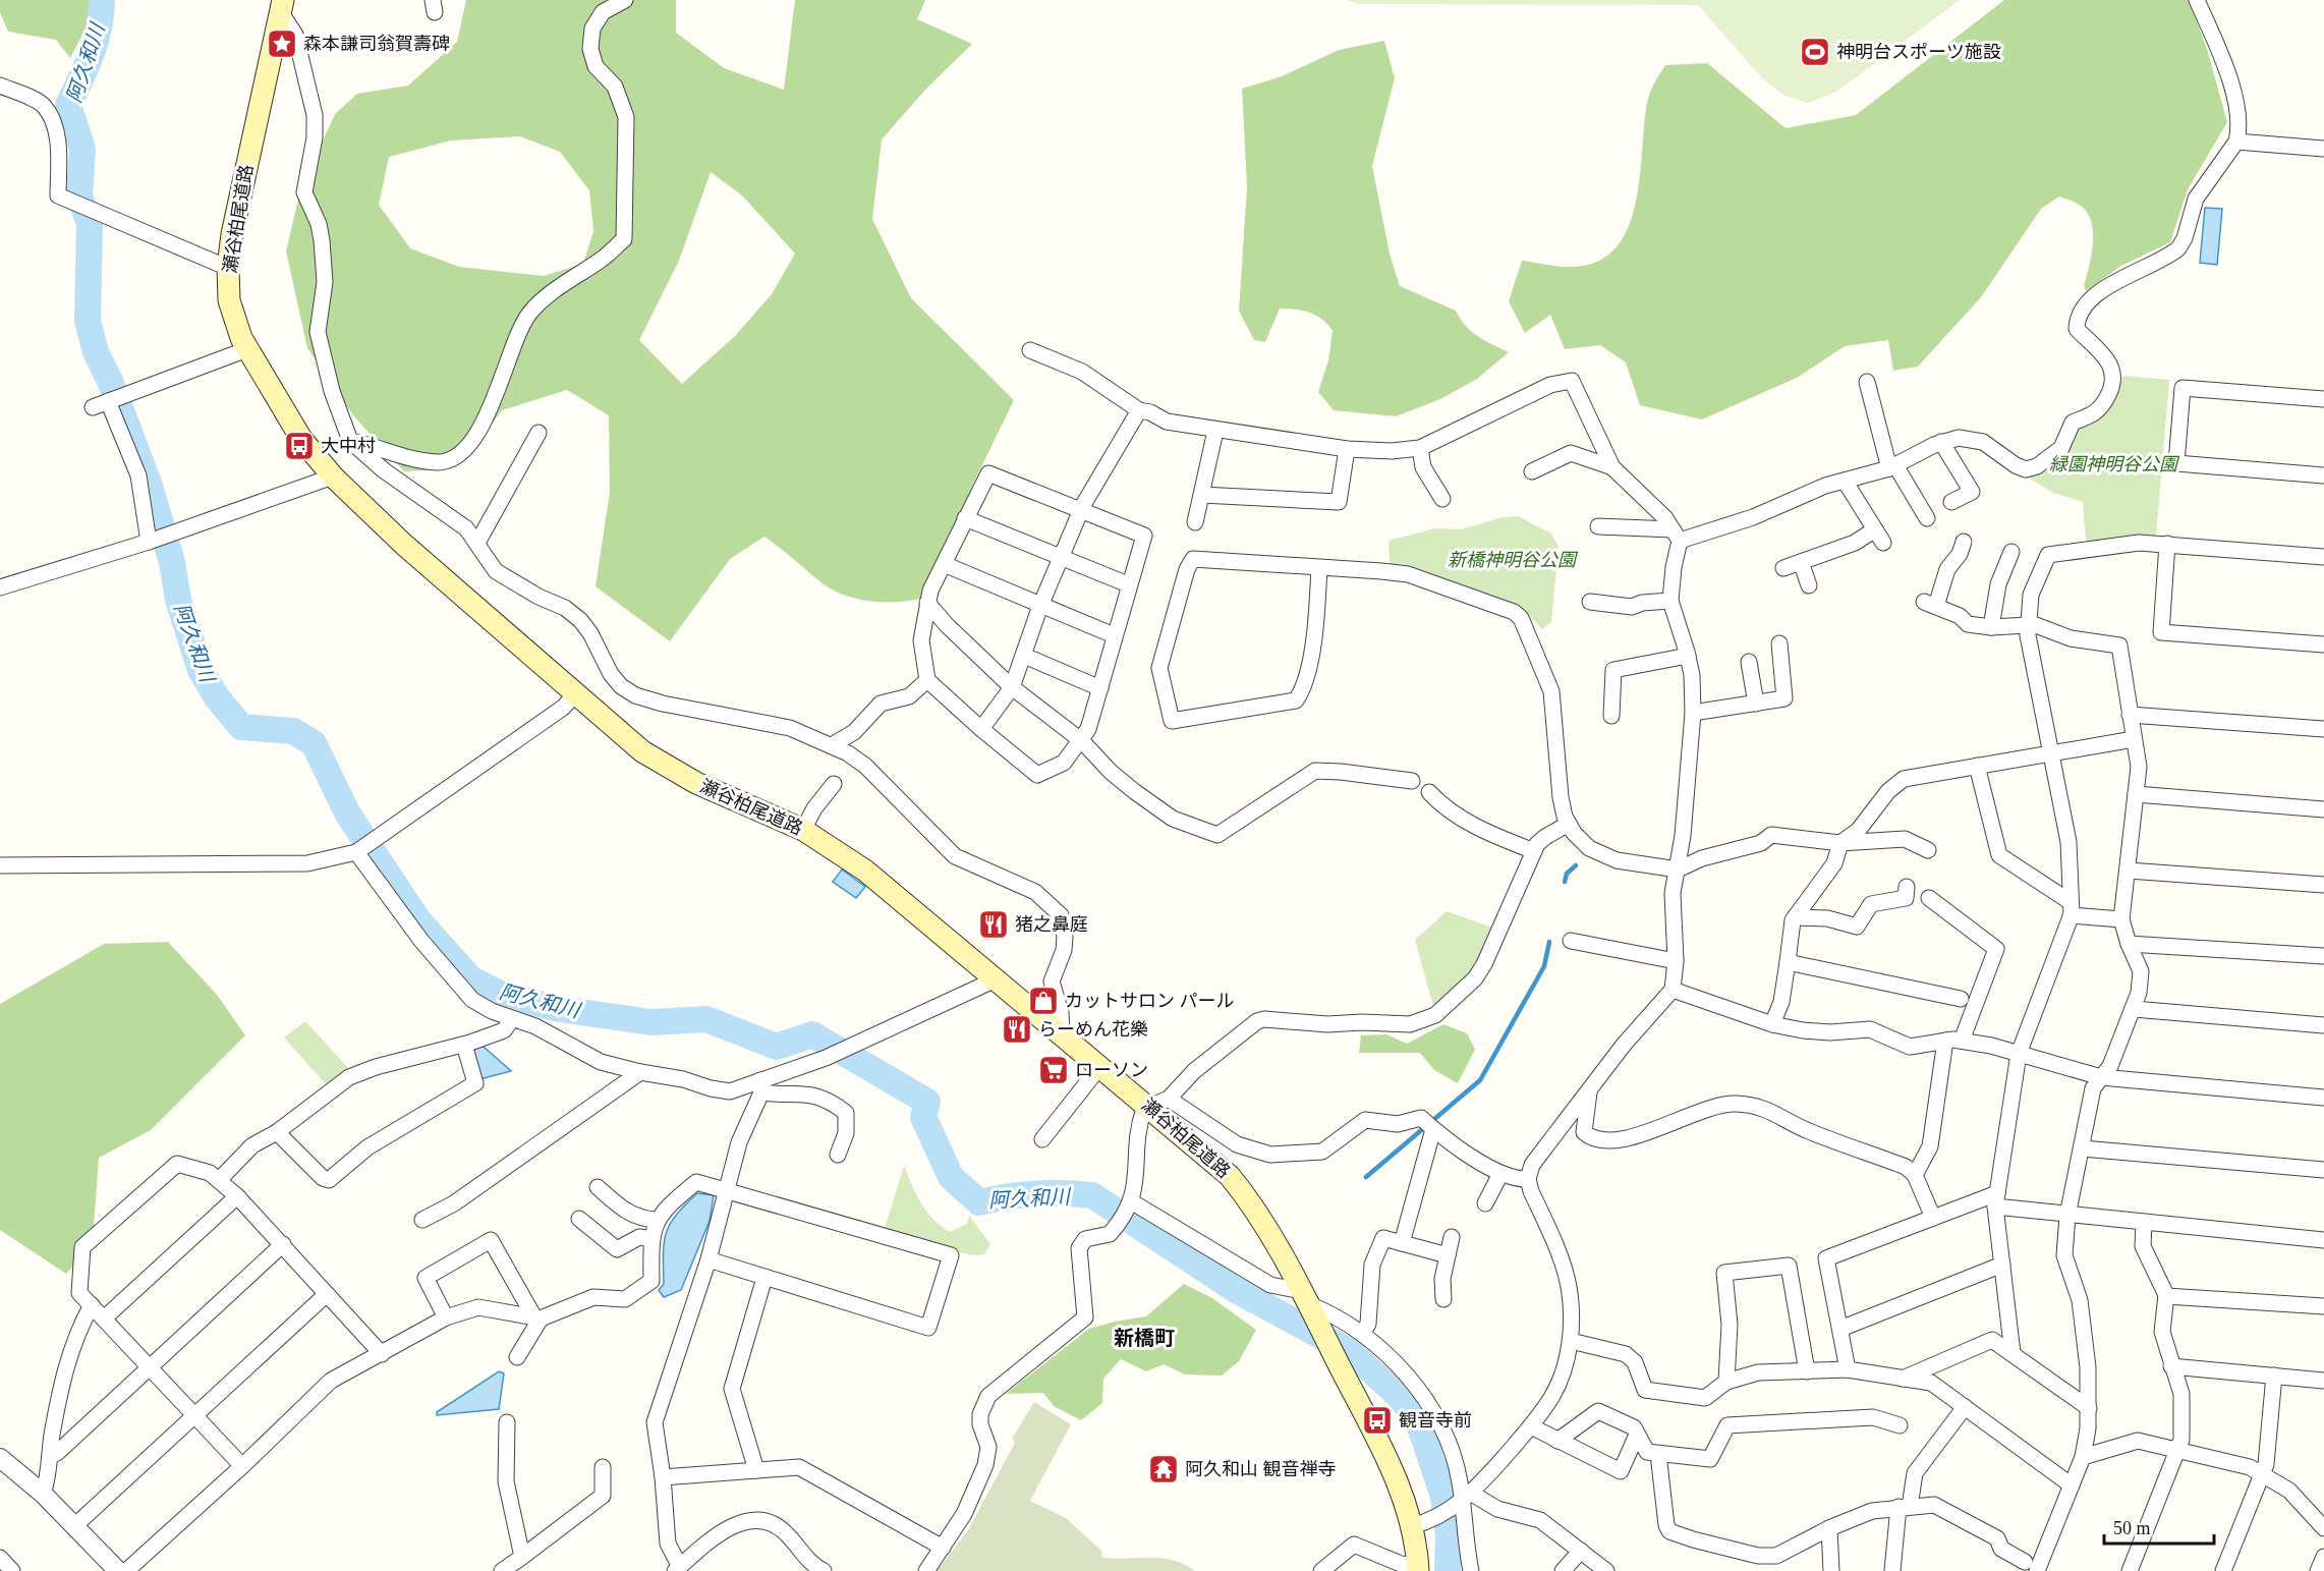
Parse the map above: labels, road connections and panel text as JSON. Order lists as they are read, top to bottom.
{
  "streets": {
    "main road": ["瀬谷柏尾道路"]
  },
  "districts": ["新橋町"],
  "water": ["阿久和川"],
  "parks": ["緑園神明谷公園", "新橋神明谷公園"],
  "places": {
    "place": ["森本謙司翁賀壽碑"],
    "sports": ["神明台スポーツ施設"],
    "bus stop": ["大中村", "観音寺前"],
    "restaurant": ["猪之鼻庭", "らーめん花樂"],
    "shop": ["カットサロン パール"],
    "supermarket": ["ローソン"],
    "temple": ["阿久和山 観音禅寺"]
  },
  "scale_bar": "50 m"
}
